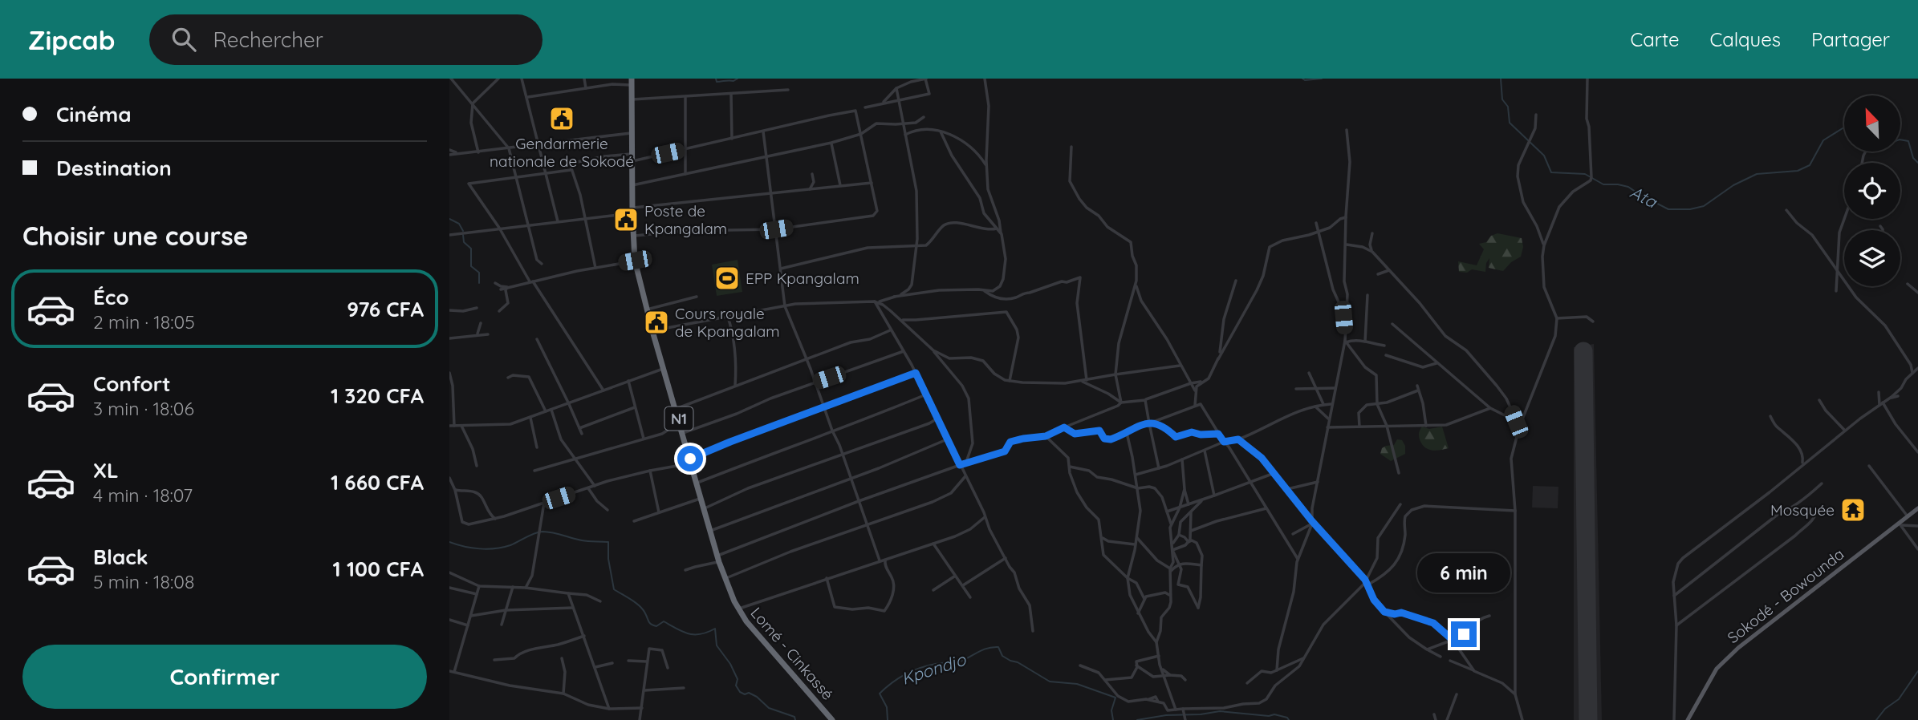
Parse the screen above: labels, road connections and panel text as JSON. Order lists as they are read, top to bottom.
{
  "streets": {
    "highway": ["N1", "Lomé - Cinkassé"],
    "main road": ["Sokodé - Bowounda"]
  },
  "water": ["Ata", "Kpondjo"],
  "places": {
    "public building": ["Gendarmerie nationale de Sokodé", "Poste de Kpangalam", "Cours royale de Kpangalam"],
    "sports": ["EPP Kpangalam"],
    "temple": ["Mosquée"]
  },
  "north": "top left",
  "page": {
    "header": "Zipcab",
    "search": "Rechercher",
    "nav": ["Carte", "Calques", "Partager"],
    "banner": ["Cinéma", "Destination"],
    "heading": "Choisir une course",
    "list": [
      {
        "name": "Éco",
        "note": "2 min · 18:05",
        "value": "976 CFA"
      },
      {
        "name": "Confort",
        "note": "3 min · 18:06",
        "value": "1 320 CFA"
      },
      {
        "name": "XL",
        "note": "4 min · 18:07",
        "value": "1 660 CFA"
      },
      {
        "name": "Black",
        "note": "5 min · 18:08",
        "value": "1 100 CFA"
      }
    ],
    "bubble": "6 min",
    "buttons": "Confirmer"
  }
}
